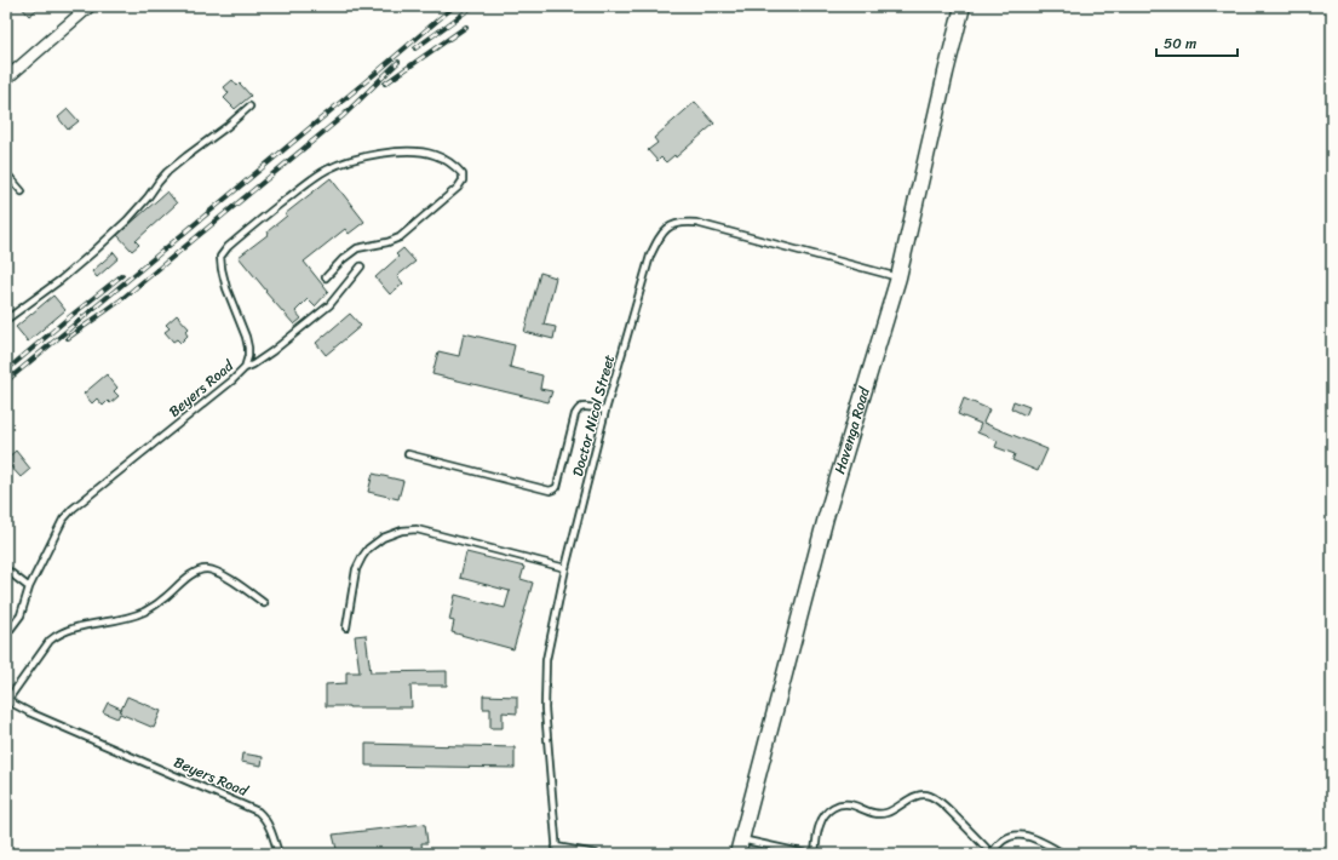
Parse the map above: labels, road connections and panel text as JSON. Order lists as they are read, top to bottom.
{
  "streets": {
    "street": ["Havenga Road"],
    "lane": ["Beyers Road", "Doctor Nicol Street"]
  },
  "crossings": [
    ["Doctor Nicol Street", "Havenga Road"]
  ],
  "scale_bar": "50 m"
}
